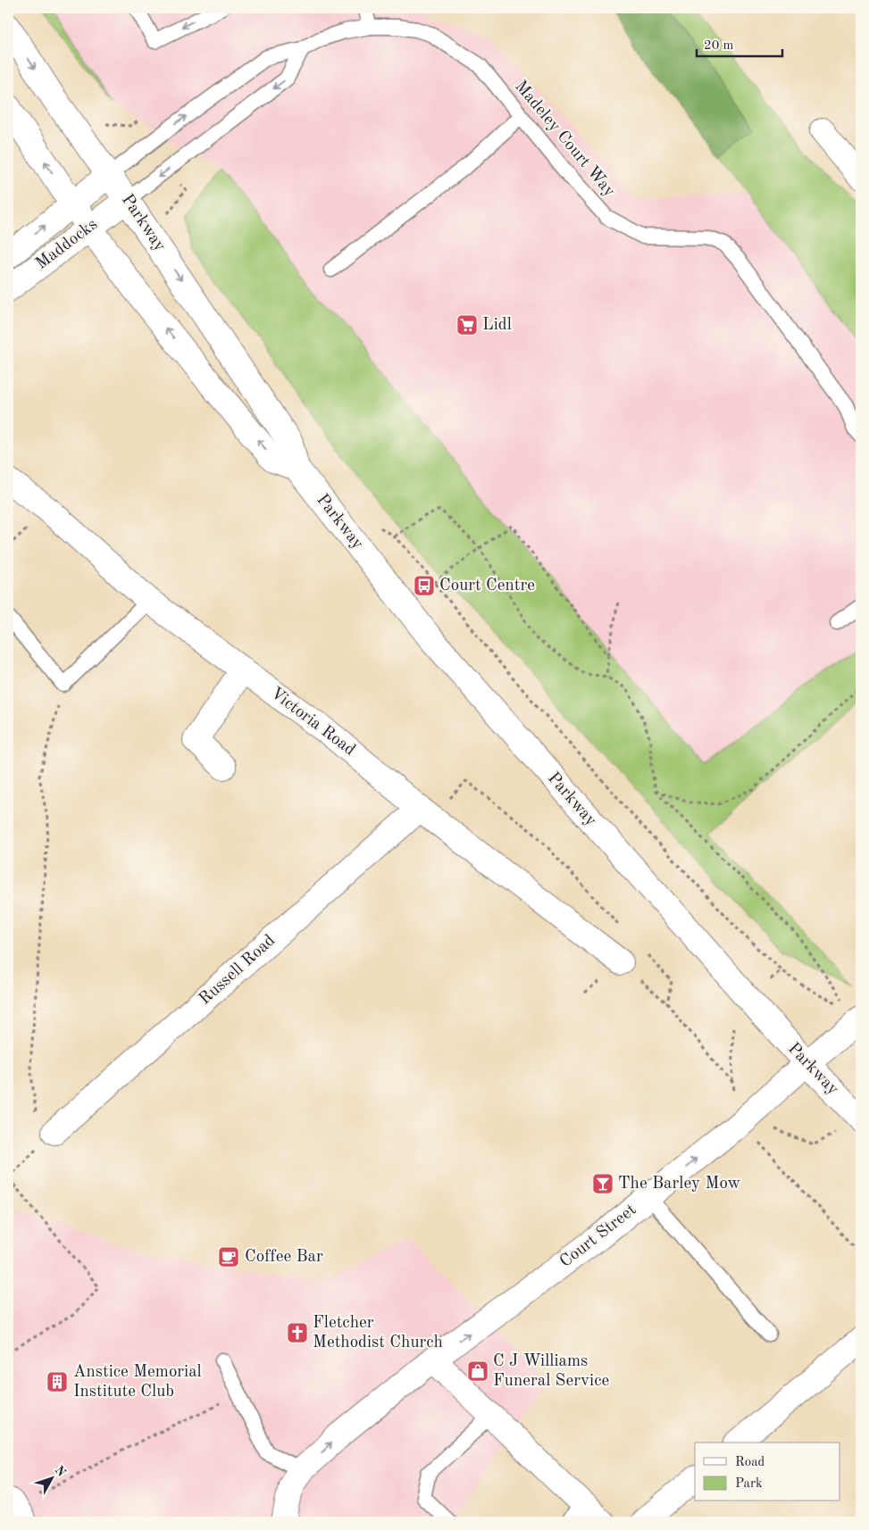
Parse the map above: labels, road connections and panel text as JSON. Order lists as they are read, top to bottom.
{
  "streets": {
    "street": [
      "Parkway",
      "Maddocks",
      "Victoria Road",
      "Russell Road",
      "Court Street"
    ],
    "lane": ["Madeley Court Way"]
  },
  "crossings": [
    ["Madeley Court Way", "Parkway"],
    ["Madeley Court Way", "Maddocks"],
    ["Parkway", "Maddocks"],
    ["Parkway", "Court Street"],
    ["Victoria Road", "Russell Road"]
  ],
  "one_way": ["Court Street"],
  "places": {
    "supermarket": ["Lidl"],
    "bus stop": ["Court Centre"],
    "bar": ["The Barley Mow"],
    "cafe": ["Coffee Bar"],
    "church": ["Fletcher Methodist Church"],
    "shop": ["C J Williams Funeral Service"],
    "building": ["Anstice Memorial Institute Club"]
  },
  "legend": ["Road", "Park"],
  "scale_bar": "20 m",
  "north": "top right"
}
